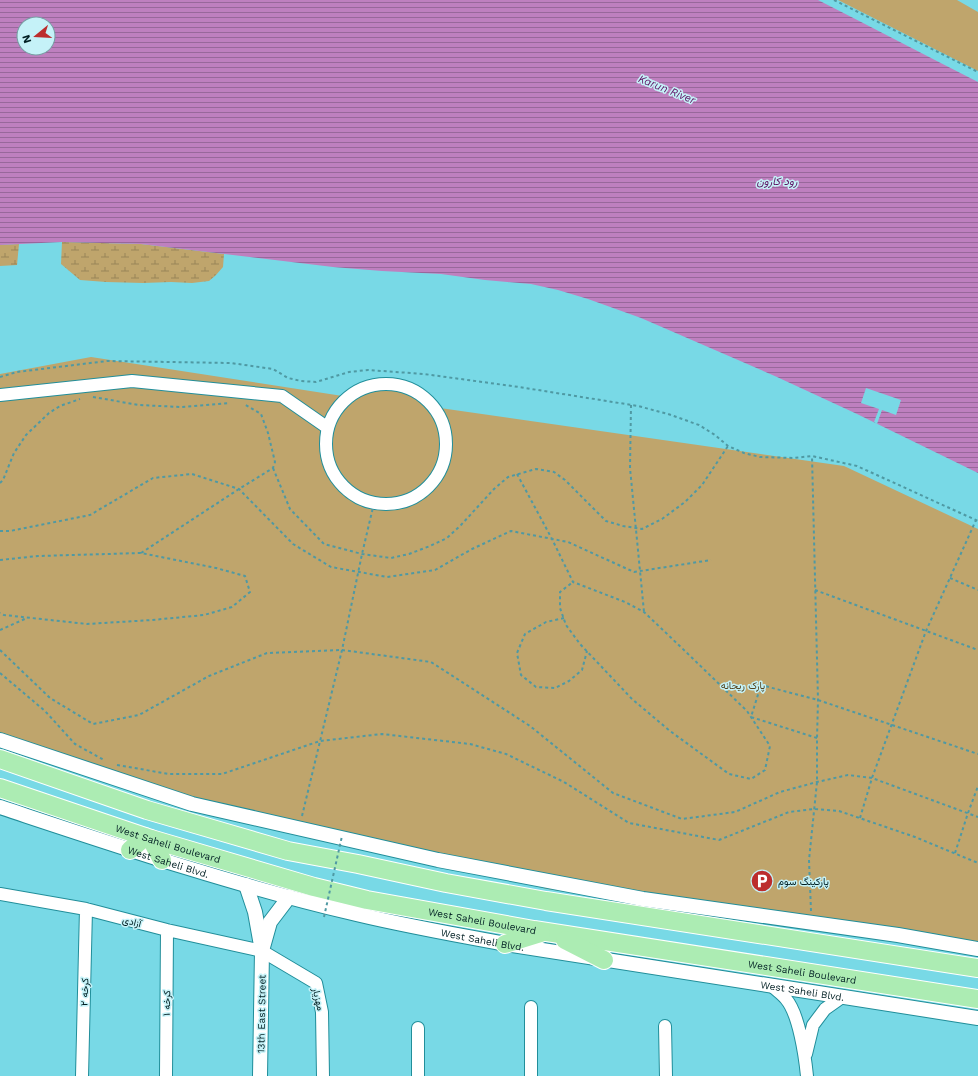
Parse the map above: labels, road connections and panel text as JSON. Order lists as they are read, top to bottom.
{
  "streets": {
    "main road": ["West Saheli Boulevard"],
    "street": [
      "West Saheli Blvd.",
      "آزادی",
      "کرخه ۲",
      "مهزیار",
      "کرخه ۱",
      "13th East Street"
    ]
  },
  "crossings": [
    ["West Saheli Blvd.", "13th East Street"],
    ["آزادی", "کرخه ۲"],
    ["آزادی", "مهزیار"],
    ["آزادی", "کرخه ۱"],
    ["آزادی", "13th East Street"],
    ["مهزیار", "13th East Street"]
  ],
  "water": ["Karun River", "رود کارون"],
  "parks": ["پارک ریحانه"],
  "places": {
    "parking": ["پارکینگ سوم"]
  },
  "north": "left"
}
